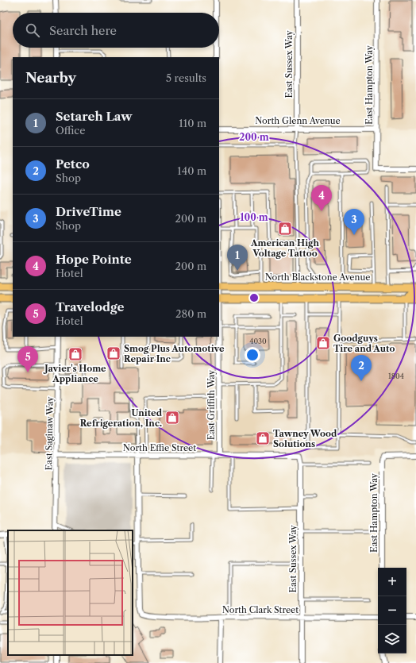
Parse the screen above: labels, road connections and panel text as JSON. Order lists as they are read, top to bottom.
{
  "streets": {
    "main road": ["North Blackstone Avenue"],
    "street": [
      "East Sussex Way",
      "East Hampton Way",
      "North Glenn Avenue",
      "East Griffith Way",
      "East Saginaw Way",
      "North Effie Street",
      "North Clark Street"
    ]
  },
  "crossings": [
    ["East Sussex Way", "North Glenn Avenue"],
    ["East Sussex Way", "North Effie Street"],
    ["East Sussex Way", "North Clark Street"],
    ["East Hampton Way", "North Glenn Avenue"],
    ["North Blackstone Avenue", "East Griffith Way"],
    ["East Griffith Way", "North Effie Street"],
    ["East Saginaw Way", "North Effie Street"]
  ],
  "places": {
    "shop": [
      "American High Voltage Tattoo",
      "Goodguys Tire and Auto",
      "Smog Plus Automotive Repair Inc",
      "Javier's Home Appliance",
      "United Refrigeration, Inc.",
      "Tawney Wood Solutions"
    ]
  },
  "house_numbers": ["4030", "1804"],
  "page": {
    "search": "Search here",
    "heading": ["Nearby", "5 results"],
    "list": [
      {
        "mark": "1",
        "name": "Setareh Law",
        "note": "Office",
        "value": "110 m"
      },
      {
        "mark": "2",
        "name": "Petco",
        "note": "Shop",
        "value": "140 m"
      },
      {
        "mark": "3",
        "name": "DriveTime",
        "note": "Shop",
        "value": "200 m"
      },
      {
        "mark": "4",
        "name": "Hope Pointe",
        "note": "Hotel",
        "value": "200 m"
      },
      {
        "mark": "5",
        "name": "Travelodge",
        "note": "Hotel",
        "value": "280 m"
      }
    ],
    "pins": [
      "4",
      "3",
      "1",
      "5",
      "2"
    ],
    "map_buttons": ["+", "−"]
  },
  "rings": ["200 m", "100 m"]
}
